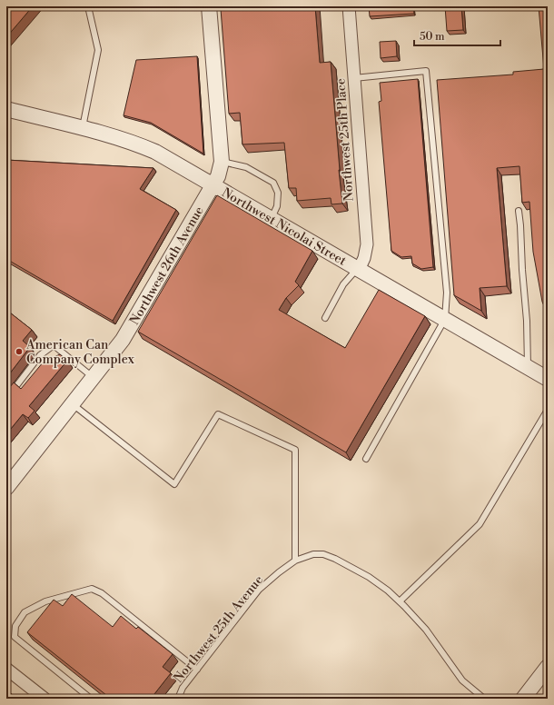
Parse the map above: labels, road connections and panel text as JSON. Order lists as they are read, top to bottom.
{
  "streets": {
    "street": ["Northwest 25th Place", "Northwest Nicolai Street", "Northwest 26th Avenue"],
    "lane": ["Northwest 25th Avenue"]
  },
  "crossings": [
    ["Northwest 25th Place", "Northwest Nicolai Street"],
    ["Northwest Nicolai Street", "Northwest 26th Avenue"]
  ],
  "places": ["American Can Company Complex"],
  "scale_bar": "50 m"
}
